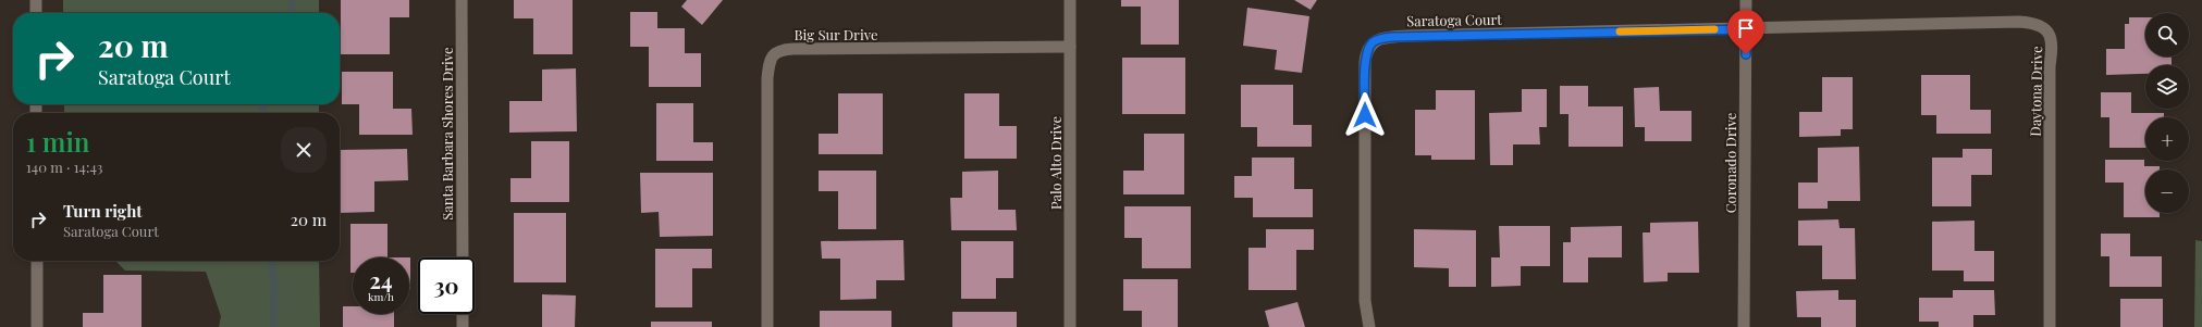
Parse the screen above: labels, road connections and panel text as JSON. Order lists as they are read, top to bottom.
{
  "streets": {
    "street": [
      "Saratoga Court",
      "Big Sur Drive",
      "Daytona Drive",
      "Santa Barbara Shores Drive",
      "Palo Alto Drive",
      "Coronado Drive"
    ]
  },
  "crossings": [
    ["Saratoga Court", "Daytona Drive"],
    ["Saratoga Court", "Coronado Drive"],
    ["Big Sur Drive", "Palo Alto Drive"],
    ["Daytona Drive", "Coronado Drive"]
  ],
  "page": {
    "map_buttons": ["+", "−"],
    "turn": ["20 m", "Saratoga Court"],
    "heading": ["1 min", "140 m · 14:43"],
    "list": [
      {
        "name": "Turn right",
        "note": "Saratoga Court",
        "value": "20 m"
      }
    ],
    "speed": "24 km/h",
    "limit": "30"
  }
}
